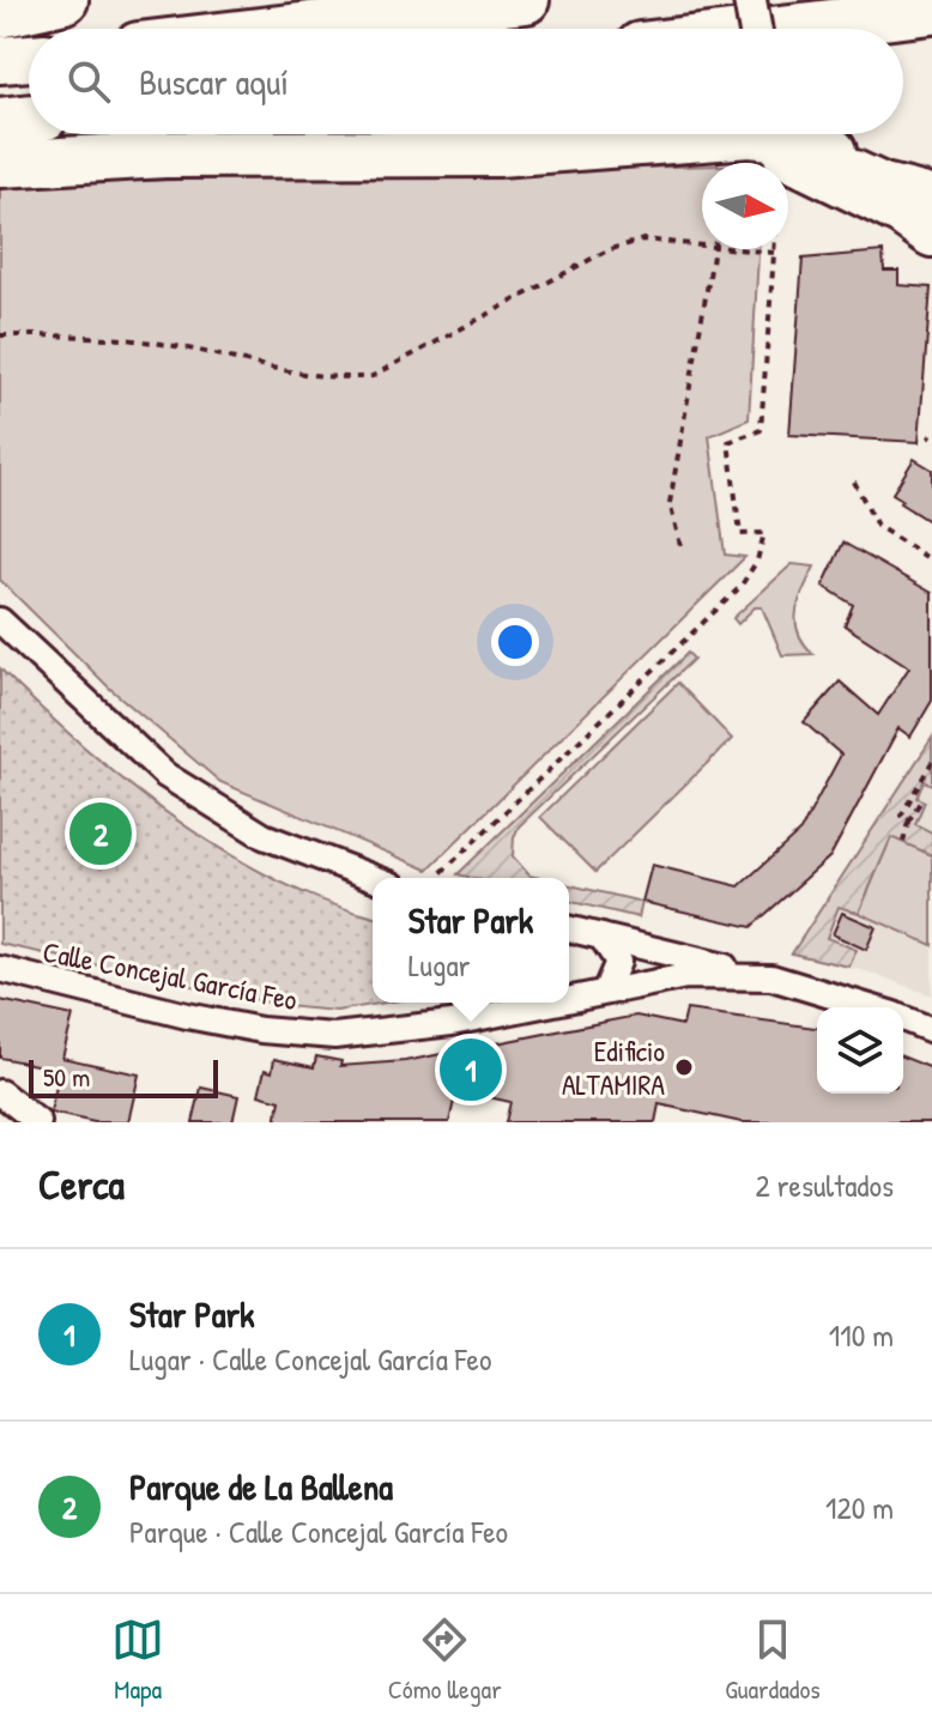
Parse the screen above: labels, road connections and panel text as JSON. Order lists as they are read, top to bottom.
{
  "streets": {
    "street": ["Calle Concejal García Feo"]
  },
  "places": ["Edificio ALTAMIRA"],
  "scale_bar": "50 m",
  "north": "right",
  "page": {
    "search": "Buscar aquí",
    "pins": ["2", "1"],
    "popup": ["Star Park", "Lugar"],
    "scale": "50 m",
    "heading": ["Cerca", "2 resultados"],
    "list": [
      {
        "mark": "1",
        "name": "Star Park",
        "note": "Lugar · Calle Concejal García Feo",
        "value": "110 m"
      },
      {
        "mark": "2",
        "name": "Parque de La Ballena",
        "note": "Parque · Calle Concejal García Feo",
        "value": "120 m"
      }
    ],
    "nav": ["Mapa", "Cómo llegar", "Guardados"]
  }
}
